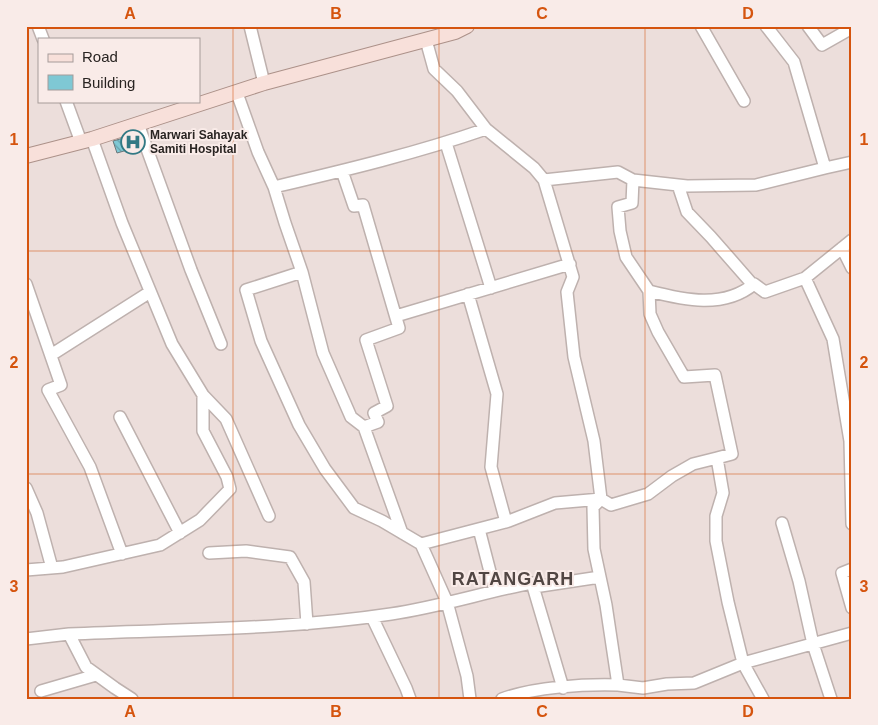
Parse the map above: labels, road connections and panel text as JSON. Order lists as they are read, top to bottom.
{
  "districts": ["RATANGARH"],
  "places": {
    "hospital": ["Marwari Sahayak Samiti Hospital"]
  },
  "legend": ["Road", "Building"],
  "grid": {
    "columns": [
      "A",
      "B",
      "C",
      "D"
    ],
    "rows": ["1", "2", "3"]
  }
}
